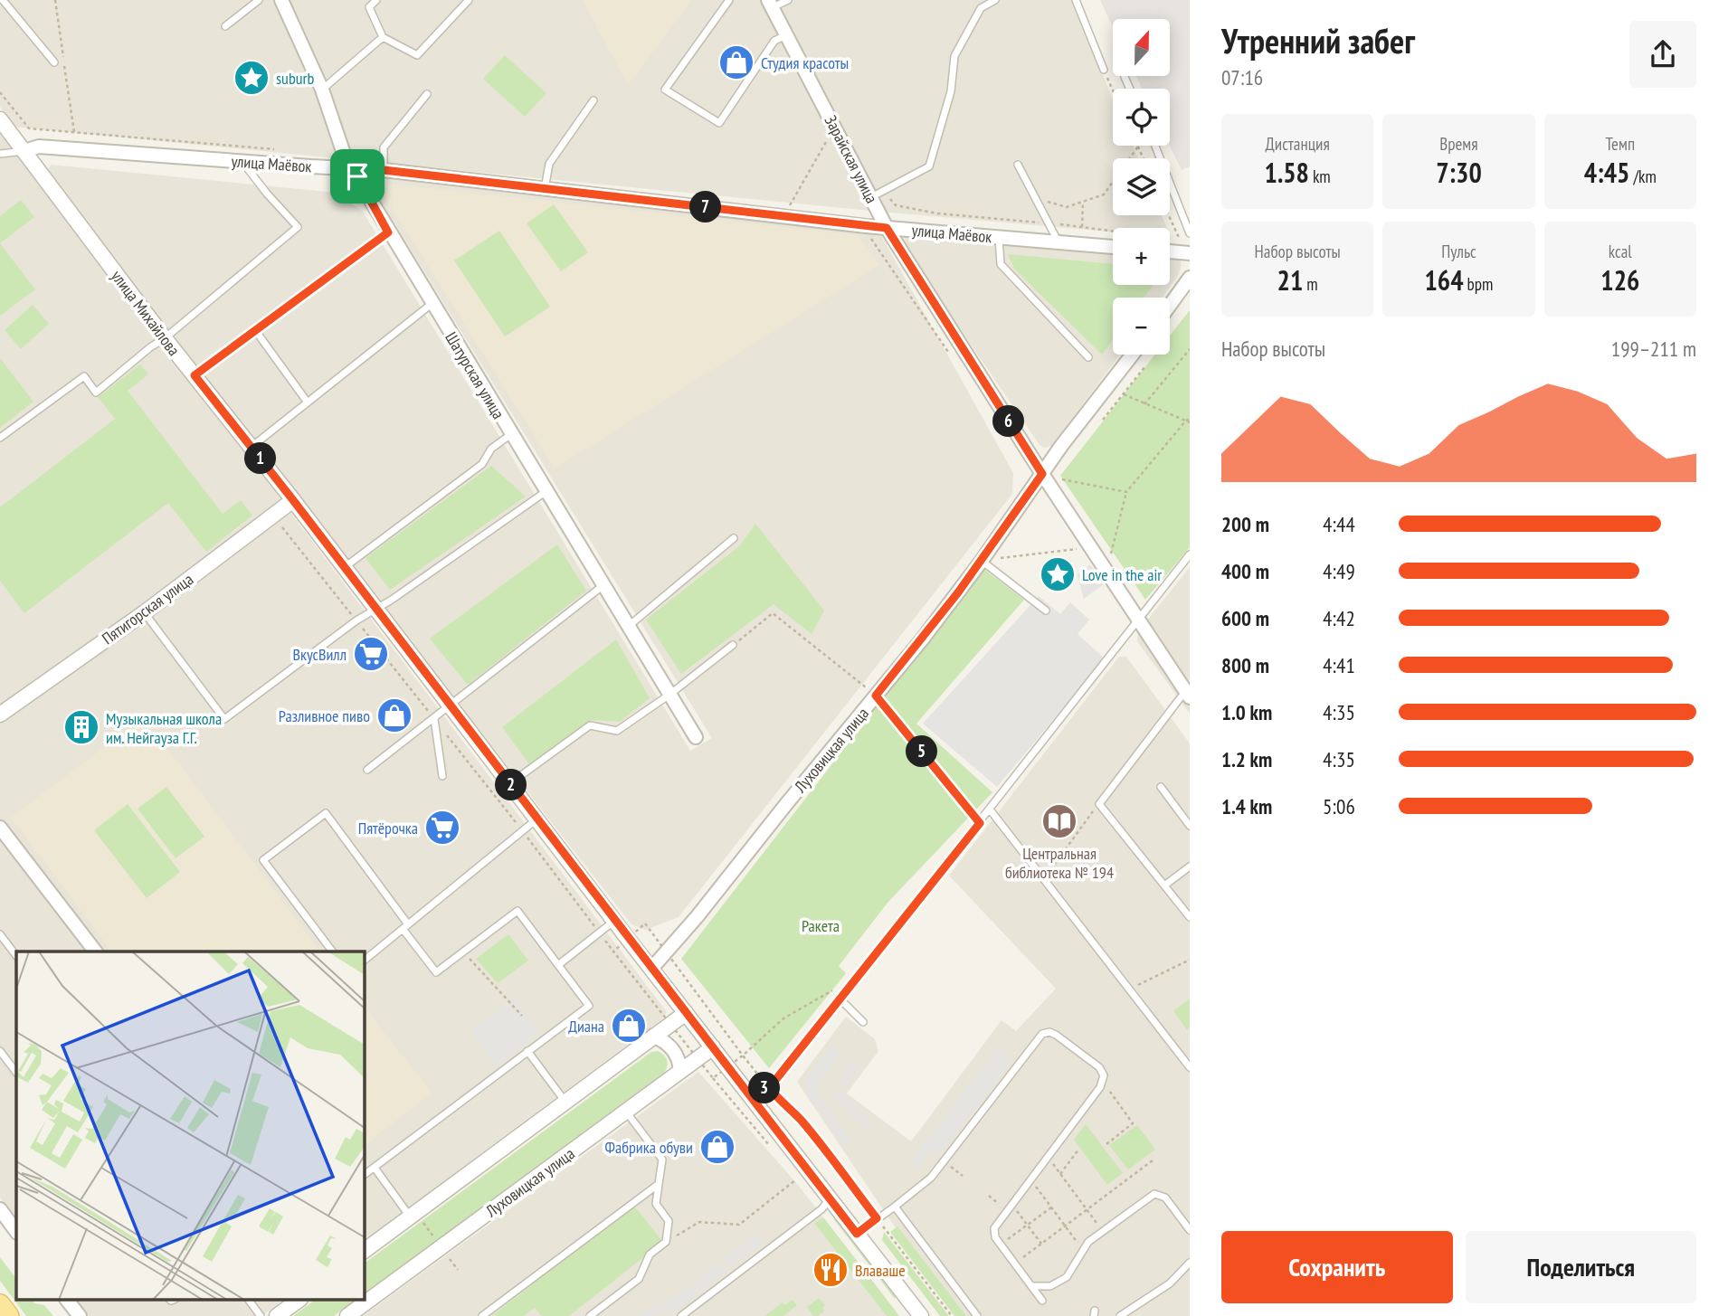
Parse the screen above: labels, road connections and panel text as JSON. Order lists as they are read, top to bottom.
{
  "streets": {
    "street": [
      "Зарайская улица",
      "улица Маёвок",
      "улица Михайлова",
      "Шатурская улица",
      "Пятигорская улица",
      "Луховицкая улица"
    ]
  },
  "crossings": [
    ["Зарайская улица", "улица Маёвок"],
    ["Зарайская улица", "Луховицкая улица"],
    ["улица Маёвок", "улица Михайлова"],
    ["улица Маёвок", "Шатурская улица"],
    ["улица Михайлова", "Пятигорская улица"],
    ["улица Михайлова", "Луховицкая улица"]
  ],
  "parks": ["Ракета"],
  "places": {
    "shop": [
      "Студия красоты",
      "Разливное пиво",
      "Диана",
      "Фабрика обуви"
    ],
    "place": ["suburb", "Love in the air"],
    "supermarket": ["ВкусВилл", "Пятёрочка"],
    "building": ["Музыкальная школа им. Нейгауза Г.Г."],
    "library": ["Центральная библиотека № 194"],
    "restaurant": ["Влаваше"]
  },
  "north": "top",
  "page": {
    "heading": ["Утренний забег", "07:16"],
    "map_buttons": ["+", "−"],
    "stats": [
      ["Дистанция", "1.58 km"],
      ["Время", "7:30"],
      ["Темп", "4:45 /km"],
      ["Набор высоты", "21 m"],
      ["Пульс", "164 bpm"],
      ["kcal", "126"]
    ],
    "pins": [
      "7",
      "6",
      "1",
      "5",
      "2",
      "3"
    ],
    "chart": ["Набор высоты", "199–211 m"],
    "list": [
      {
        "name": "200 m",
        "note": "4:44"
      },
      {
        "name": "400 m",
        "note": "4:49"
      },
      {
        "name": "600 m",
        "note": "4:42"
      },
      {
        "name": "800 m",
        "note": "4:41"
      },
      {
        "name": "1.0 km",
        "note": "4:35"
      },
      {
        "name": "1.2 km",
        "note": "4:35"
      },
      {
        "name": "1.4 km",
        "note": "5:06"
      }
    ],
    "buttons": ["Сохранить", "Поделиться"]
  }
}
